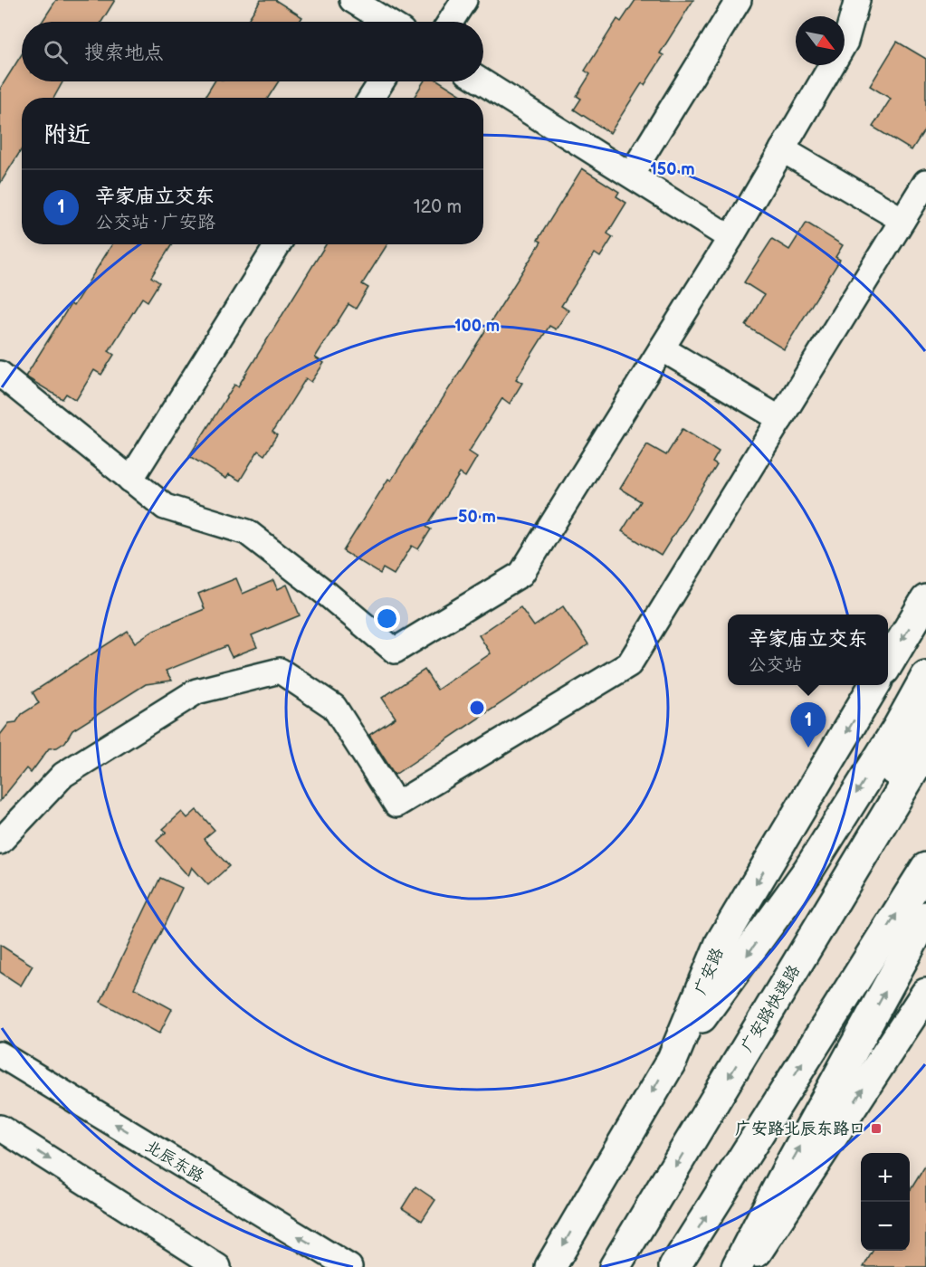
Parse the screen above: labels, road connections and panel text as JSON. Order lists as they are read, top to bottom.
{
  "streets": {
    "main road": ["广安路", "广安路快速路"],
    "street": ["北辰东路"]
  },
  "places": {
    "transit": ["广安路北辰东路口"]
  },
  "north": "bottom right",
  "page": {
    "search": "搜索地点",
    "heading": "附近",
    "list": [
      {
        "mark": "1",
        "name": "辛家庙立交东",
        "note": "公交站 · 广安路",
        "value": "120 m"
      }
    ],
    "popup": ["辛家庙立交东", "公交站"],
    "pins": "1",
    "map_buttons": ["+", "−"]
  },
  "rings": ["150 m", "100 m", "50 m"]
}
